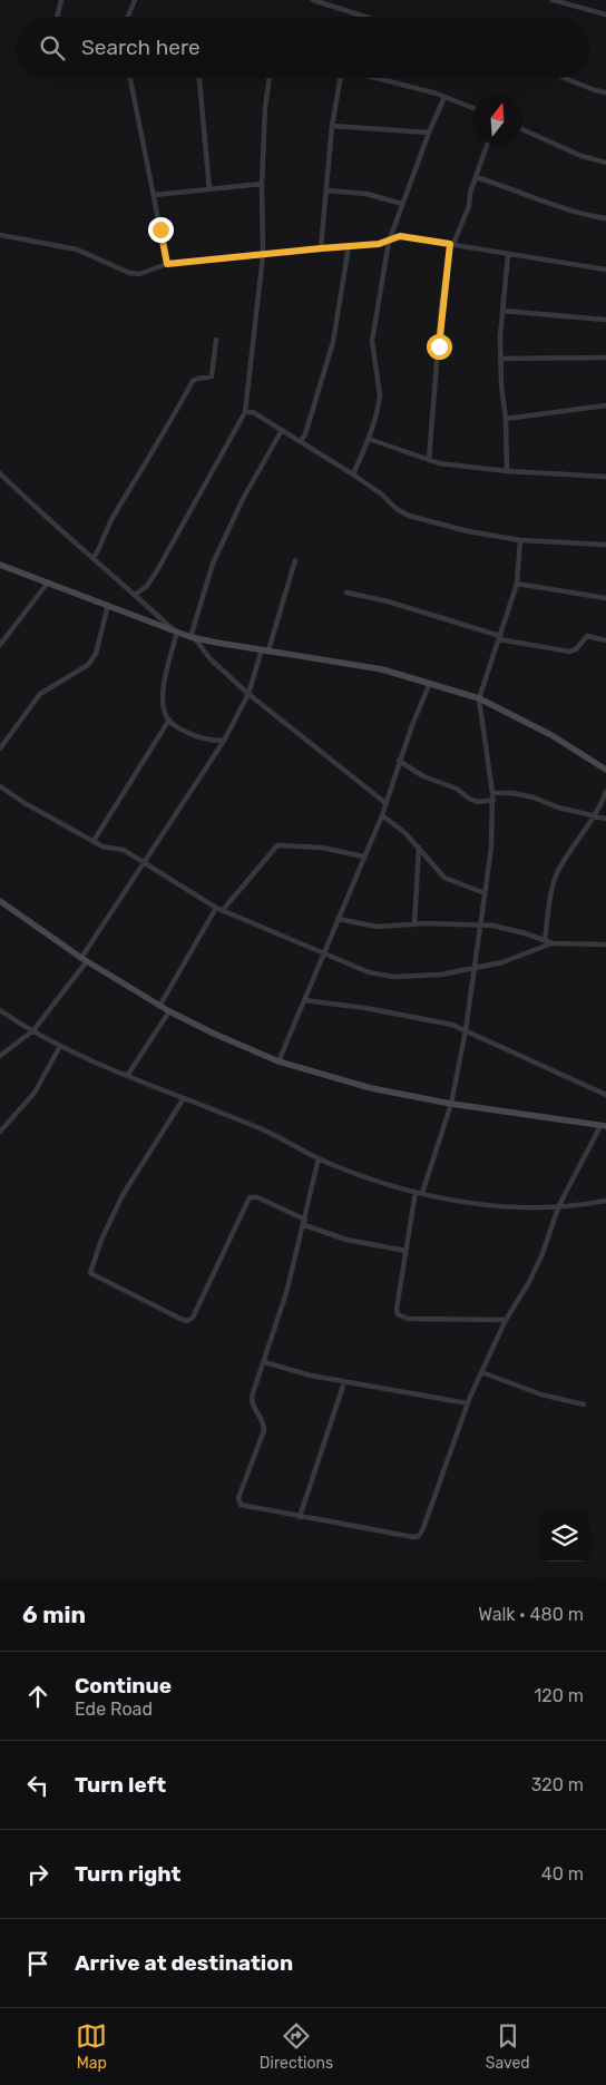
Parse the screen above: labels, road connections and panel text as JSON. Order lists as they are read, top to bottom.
{
  "north": "top",
  "page": {
    "search": "Search here",
    "heading": ["6 min", "Walk · 480 m"],
    "list": [
      ["Continue", "Ede Road", "120 m"],
      ["Turn left", "320 m"],
      ["Turn right", "40 m"],
      "Arrive at destination"
    ],
    "nav": ["Map", "Directions", "Saved"]
  }
}
